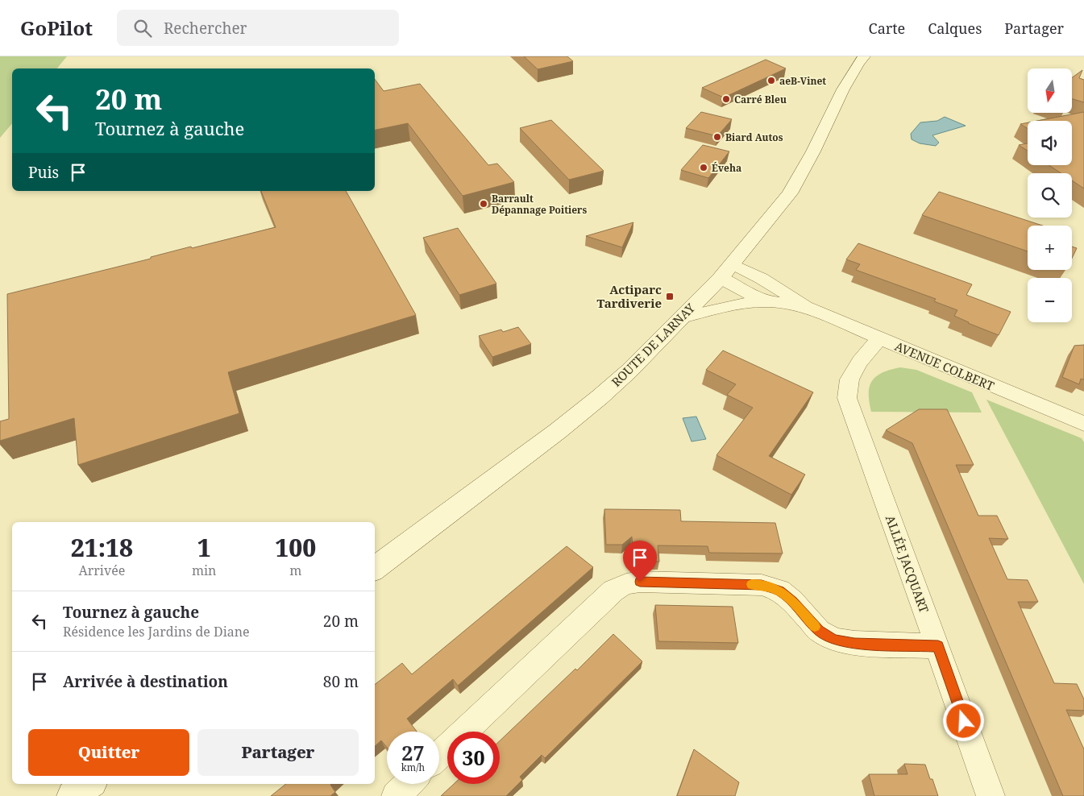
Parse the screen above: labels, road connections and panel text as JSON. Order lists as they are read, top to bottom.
{
  "streets": {
    "street": ["ROUTE DE LARNAY", "AVENUE COLBERT", "ALLÉE JACQUART"]
  },
  "crossings": [
    ["ROUTE DE LARNAY", "AVENUE COLBERT"],
    ["AVENUE COLBERT", "ALLÉE JACQUART"]
  ],
  "places": {
    "other": [
      "aeB-Vinet",
      "Carré Bleu",
      "Biard Autos",
      "Éveha",
      "Barrault Dépannage Poitiers"
    ],
    "transit": ["Actiparc Tardiverie"]
  },
  "north": "bottom",
  "page": {
    "header": "GoPilot",
    "search": "Rechercher",
    "nav": ["Carte", "Calques", "Partager"],
    "map_buttons": ["+", "−"],
    "turn": ["20 m", "Tournez à gauche"],
    "then": "Puis",
    "eta": [
      "21:18",
      "Arrivée",
      "1",
      "min",
      "100",
      "m"
    ],
    "list": [
      {
        "name": "Tournez à gauche",
        "note": "Résidence les Jardins de Diane",
        "value": "20 m"
      },
      {
        "name": "Arrivée à destination",
        "value": "80 m"
      }
    ],
    "buttons": ["Quitter", "Partager"],
    "speed": "27 km/h",
    "limit": "30"
  }
}
